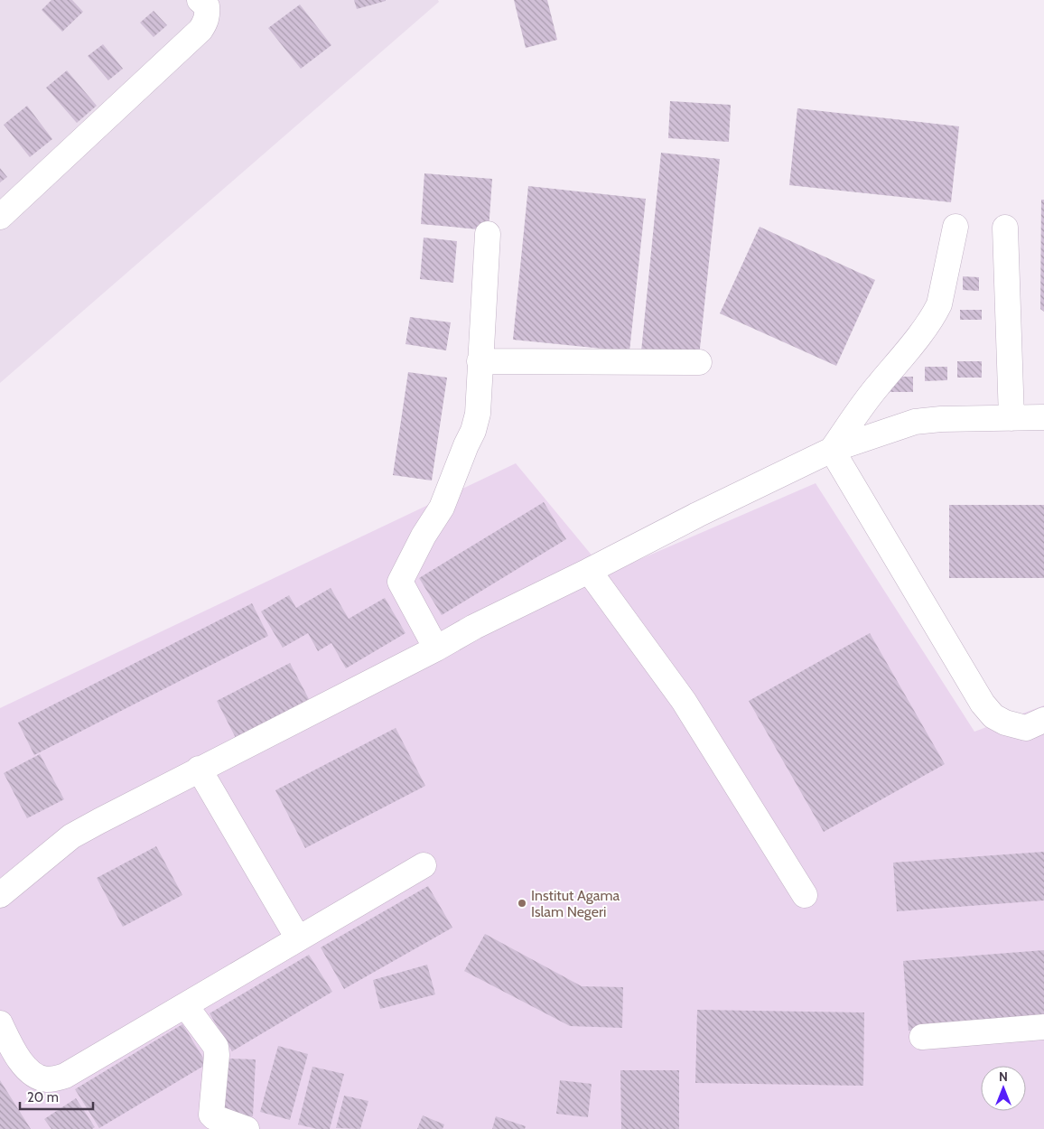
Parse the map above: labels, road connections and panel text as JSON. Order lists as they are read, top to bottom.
{
  "places": ["Institut Agama Islam Negeri"],
  "scale_bar": "20 m",
  "north": "top"
}
